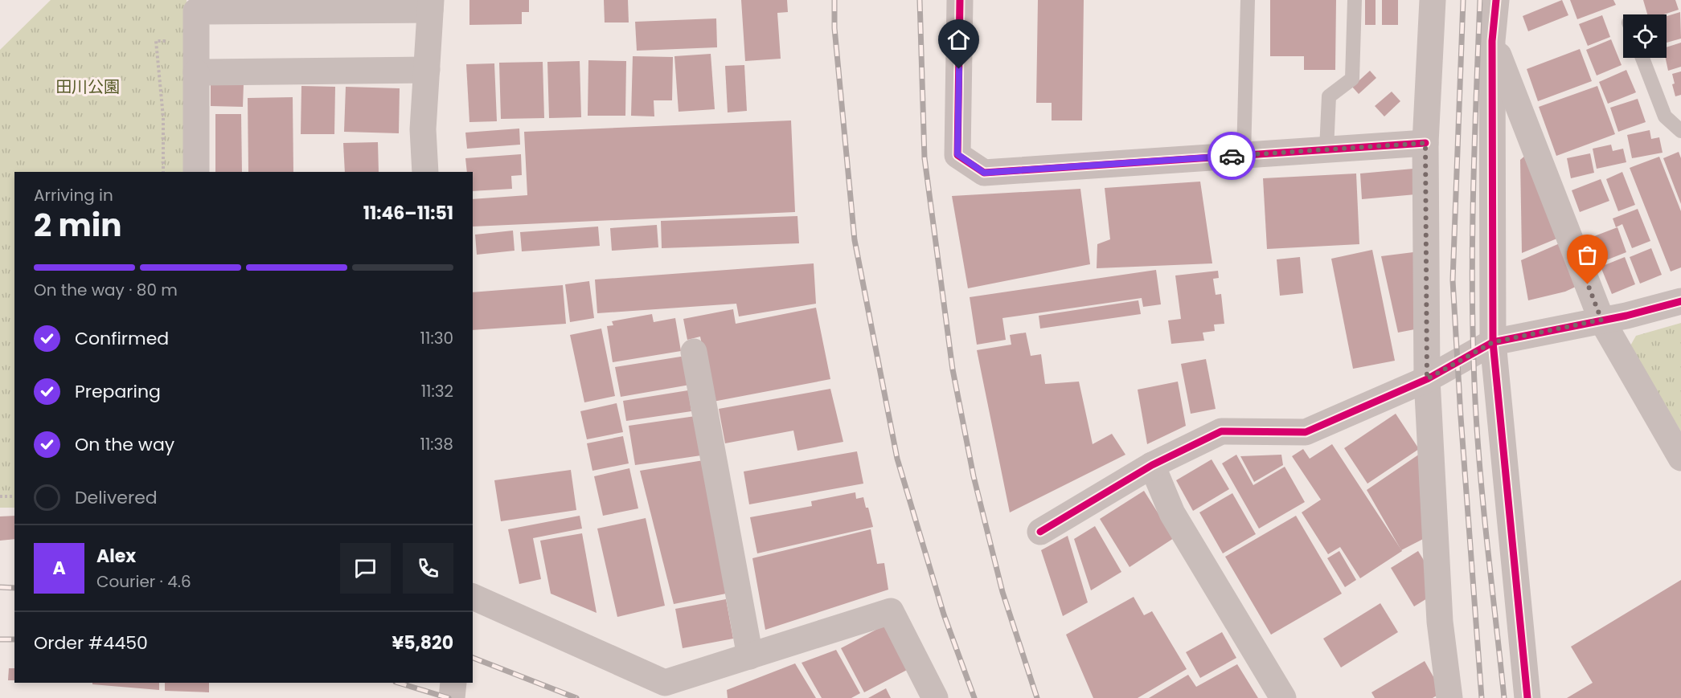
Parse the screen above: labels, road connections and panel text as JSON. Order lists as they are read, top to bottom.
{
  "parks": ["田川公園"],
  "page": {
    "heading": ["2 min", "Arriving in", "11:46–11:51"],
    "panel": [
      "Alex",
      "Courier · 4.6",
      "Order #4450",
      "¥5,820"
    ],
    "bar": "On the way · 80 m",
    "list": [
      ["Confirmed", "11:30"],
      ["Preparing", "11:32"],
      ["On the way", "11:38"],
      "Delivered"
    ],
    "round": "A"
  }
}
